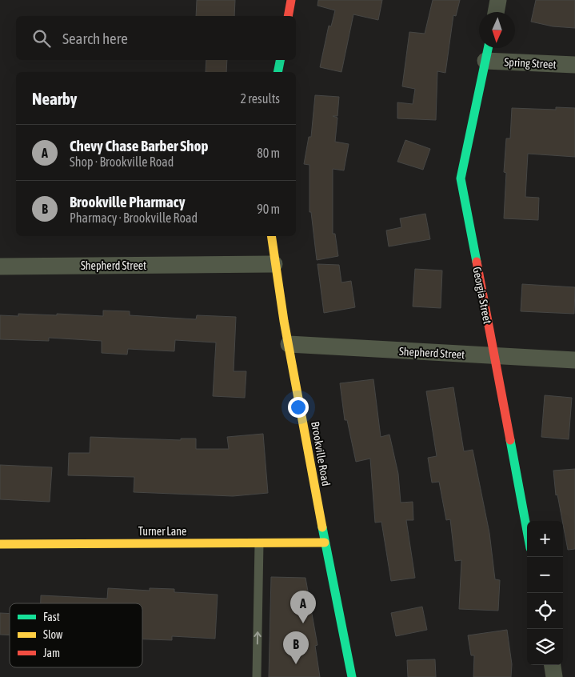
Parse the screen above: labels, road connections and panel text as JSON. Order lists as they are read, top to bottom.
{
  "streets": {
    "street": [
      "Spring Street",
      "Shepherd Street",
      "Georgia Street",
      "Brookville Road",
      "Turner Lane"
    ]
  },
  "crossings": [
    ["Spring Street", "Georgia Street"],
    ["Shepherd Street", "Georgia Street"],
    ["Shepherd Street", "Brookville Road"],
    ["Brookville Road", "Turner Lane"]
  ],
  "legend": ["Fast", "Slow", "Jam"],
  "north": "bottom",
  "page": {
    "search": "Search here",
    "heading": ["Nearby", "2 results"],
    "list": [
      {
        "mark": "A",
        "name": "Chevy Chase Barber Shop",
        "note": "Shop · Brookville Road",
        "value": "80 m"
      },
      {
        "mark": "B",
        "name": "Brookville Pharmacy",
        "note": "Pharmacy · Brookville Road",
        "value": "90 m"
      }
    ],
    "map_buttons": ["+", "−"],
    "pins": ["A", "B"]
  }
}
